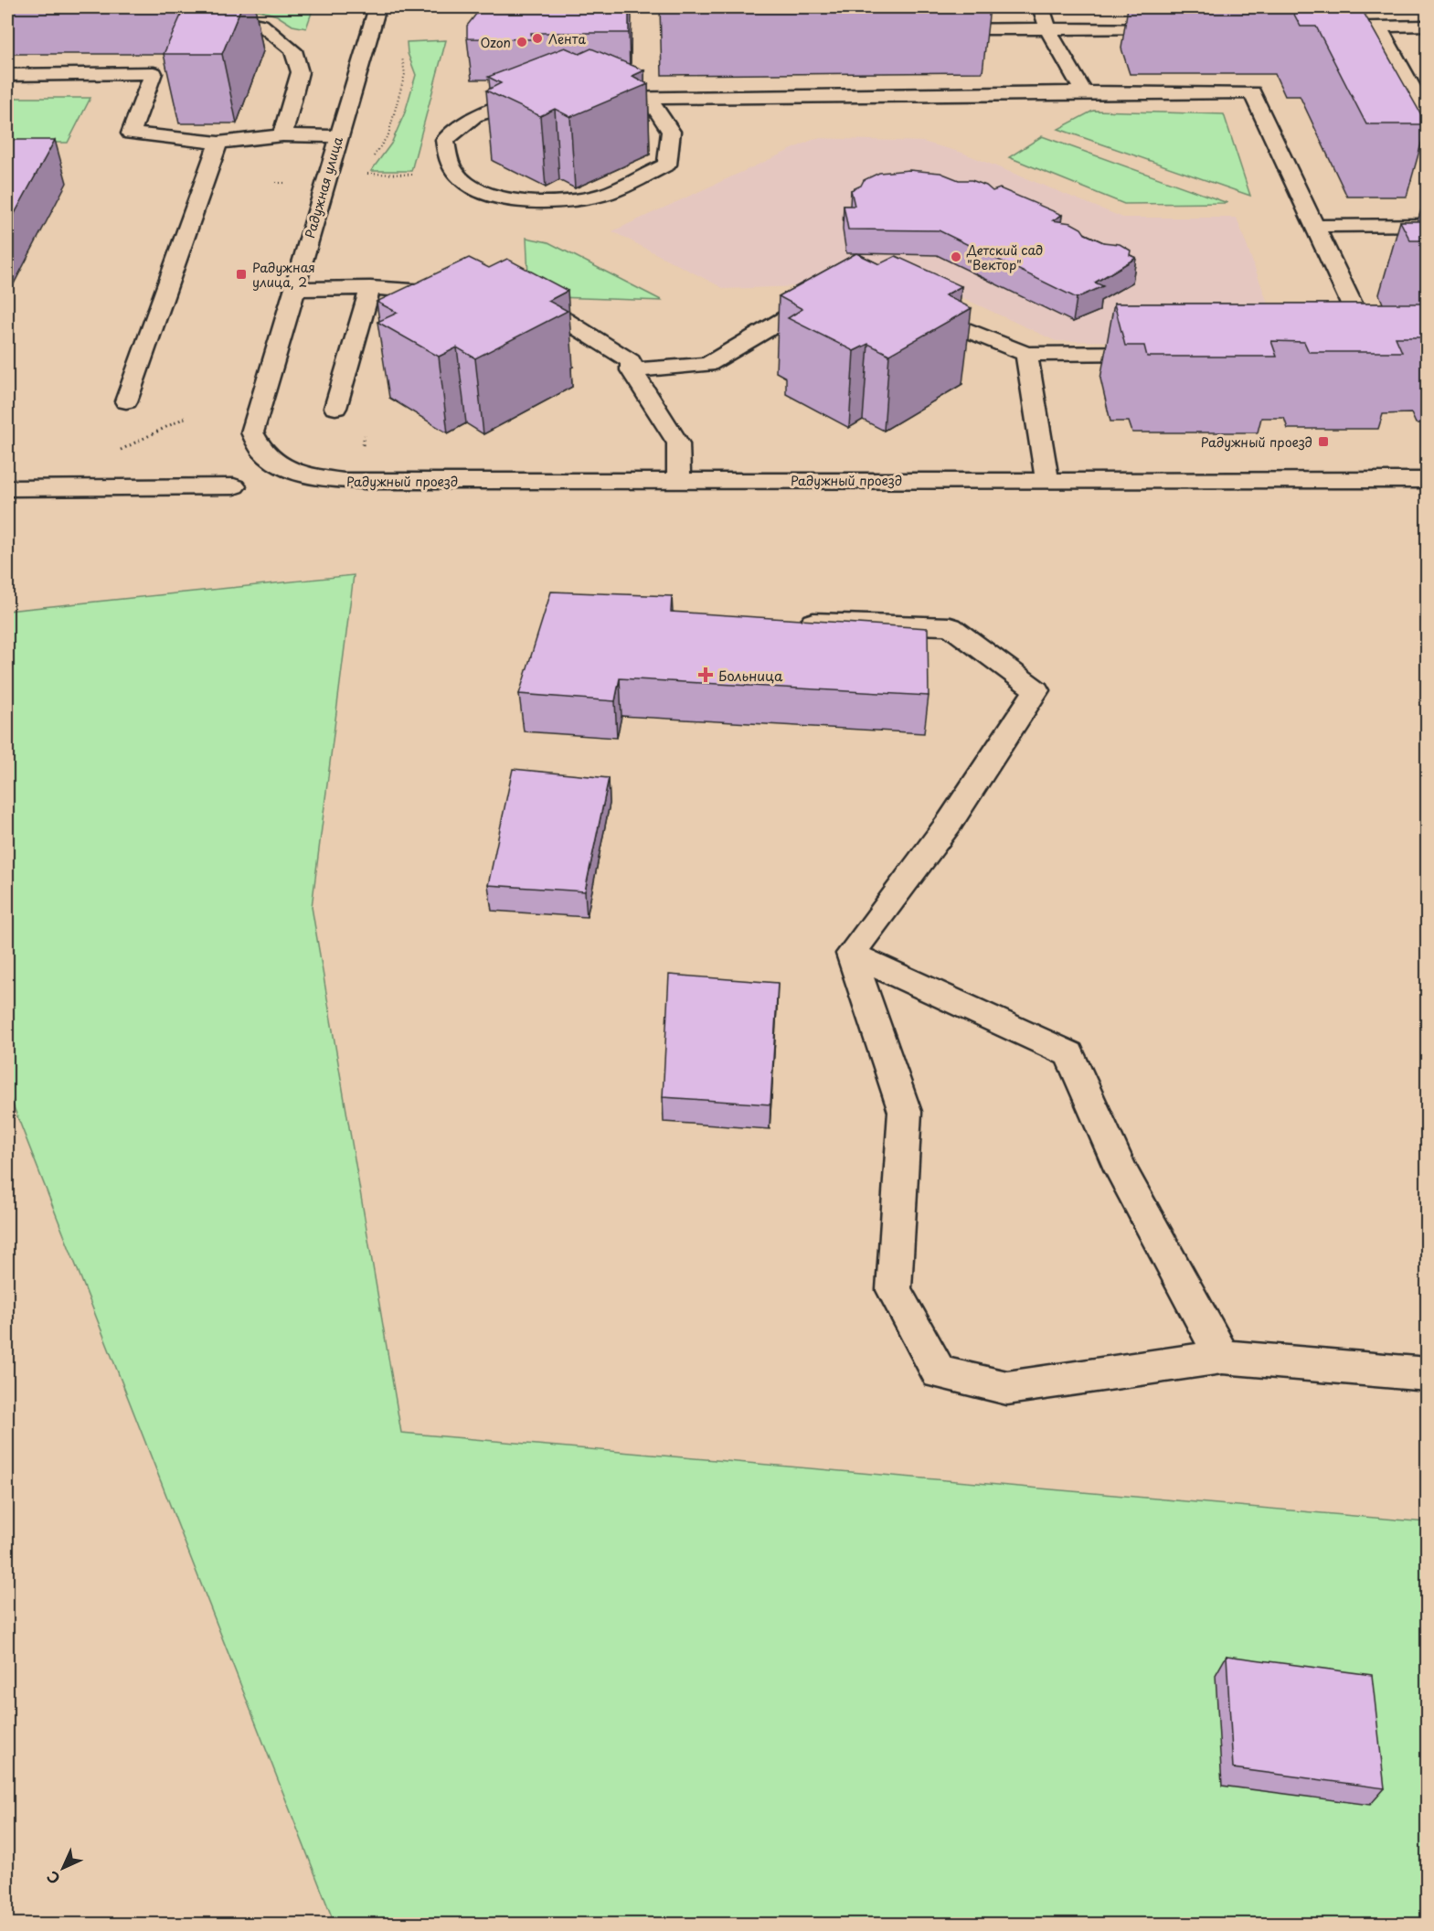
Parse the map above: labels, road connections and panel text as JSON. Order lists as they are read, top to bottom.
{
  "streets": {
    "street": ["Радужная улица", "Радужный проезд"]
  },
  "crossings": [
    ["Радужная улица", "Радужный проезд"]
  ],
  "places": {
    "other": ["Лента", "Ozon", "Детский сад \"Вектор\""],
    "transit": ["Радужная улица, 2", "Радужный проезд"],
    "health": ["Больница"]
  },
  "north": "bottom left"
}
